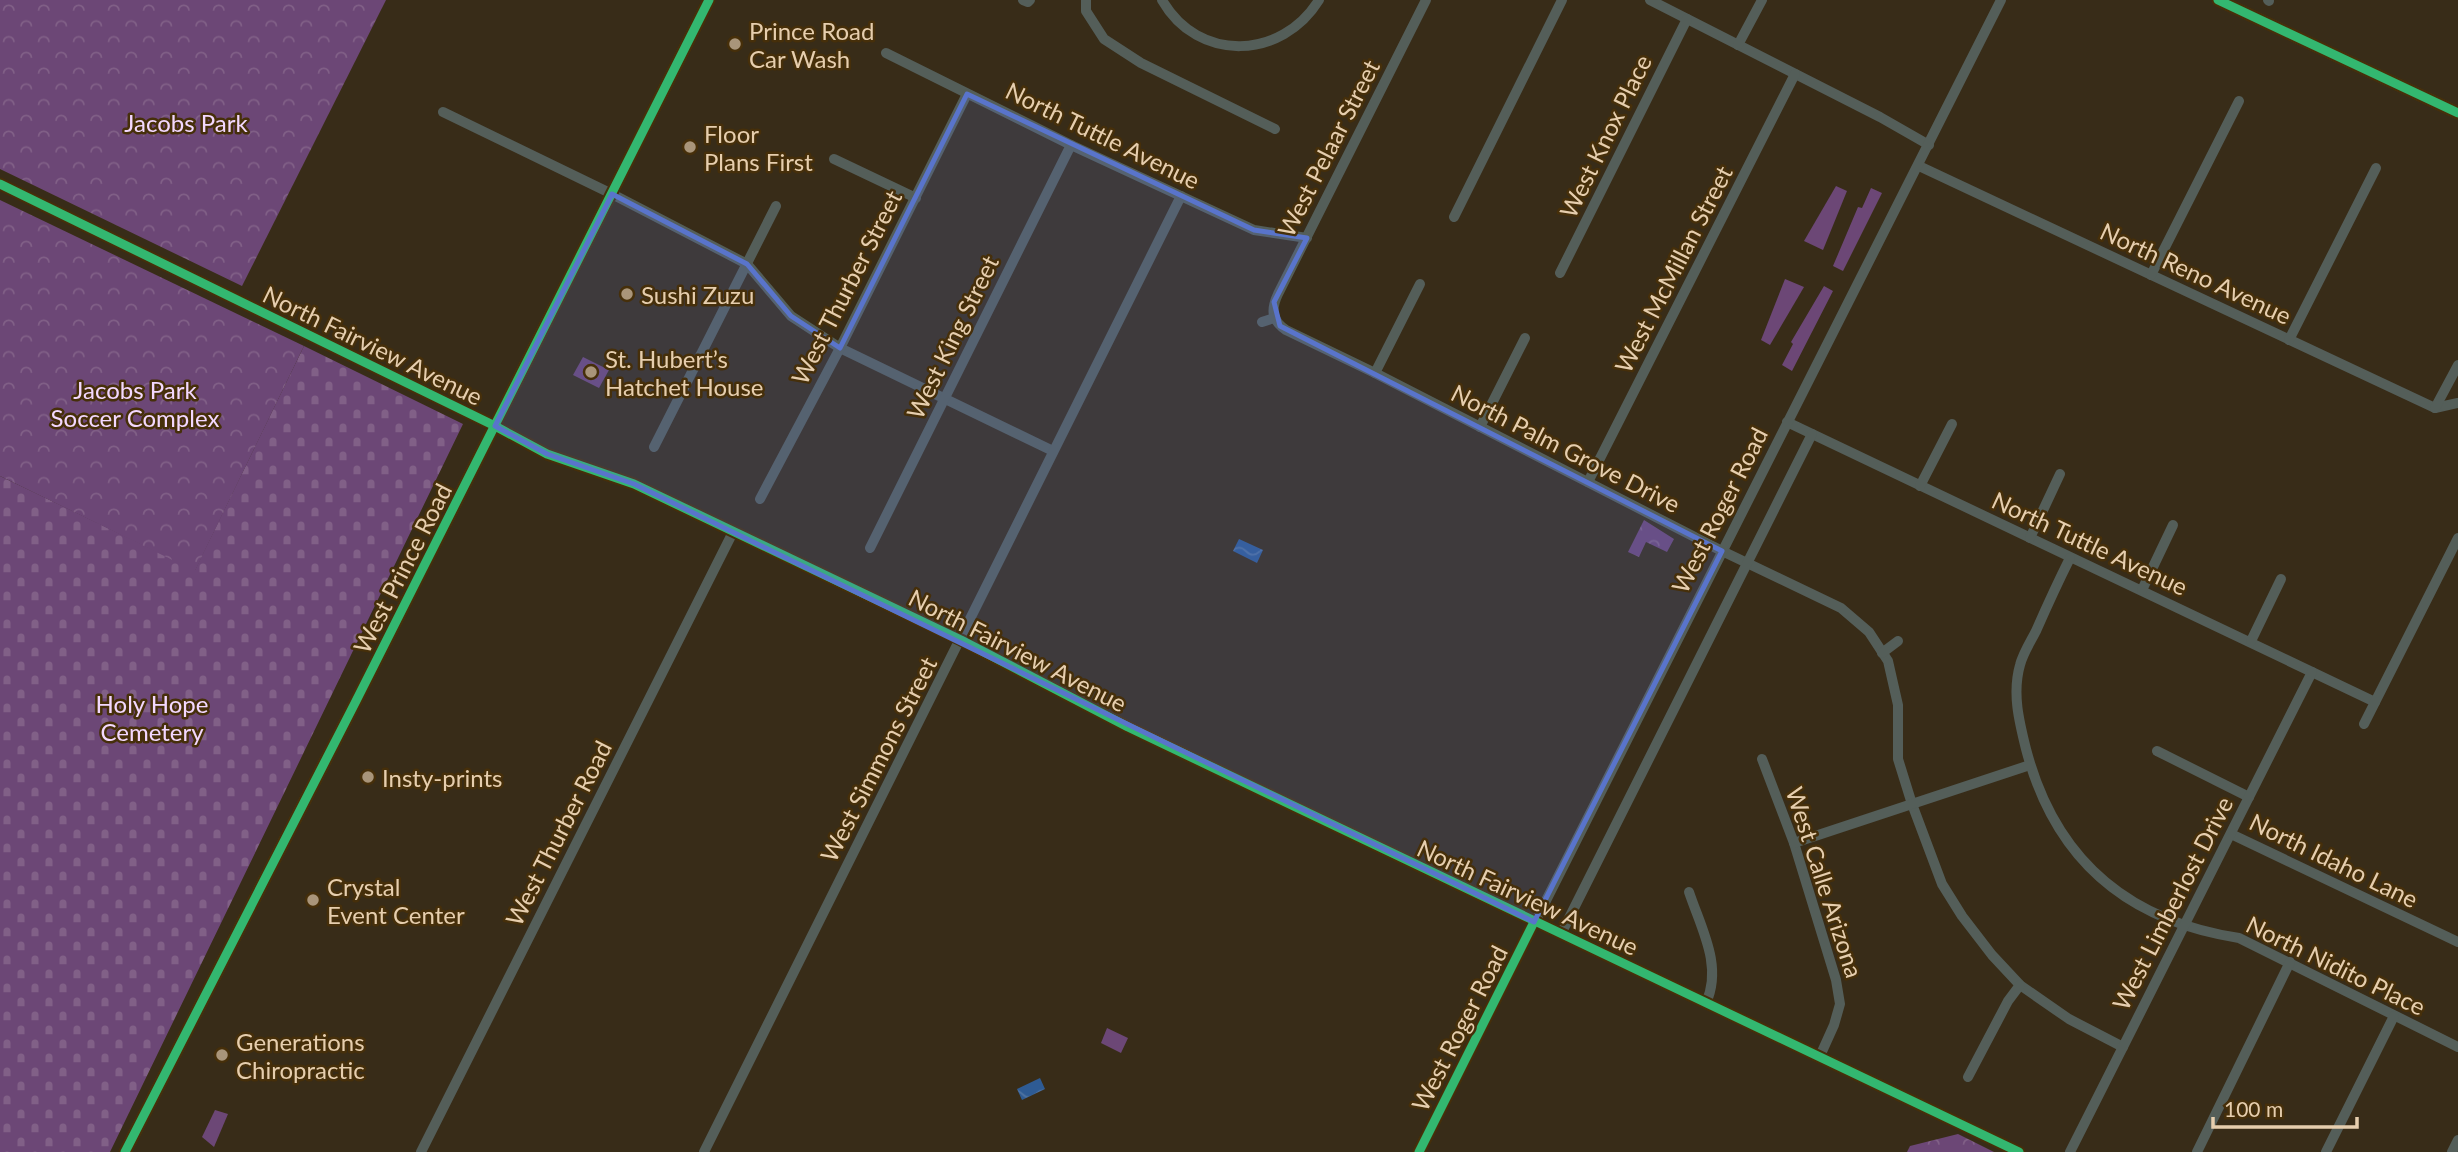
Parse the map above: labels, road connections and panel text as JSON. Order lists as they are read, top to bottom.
{
  "streets": {
    "main road": ["West Prince Road"],
    "street": [
      "North Tuttle Avenue",
      "West Knox Place",
      "West Pelaar Street",
      "West McMillan Street",
      "North Reno Avenue",
      "West Thurber Street",
      "West King Street",
      "North Fairview Avenue",
      "North Palm Grove Drive",
      "West Roger Road",
      "West Simmons Street",
      "West Thurber Road",
      "North Idaho Lane",
      "West Calle Arizona",
      "West Limberlost Drive",
      "North Nidito Place"
    ]
  },
  "crossings": [
    ["North Tuttle Avenue", "West Pelaar Street"],
    ["North Tuttle Avenue", "West Thurber Street"],
    ["North Tuttle Avenue", "West King Street"],
    ["North Tuttle Avenue", "West Roger Road"],
    ["North Tuttle Avenue", "West Simmons Street"],
    ["North Tuttle Avenue", "West Limberlost Drive"],
    ["North Tuttle Avenue", "North Nidito Place"],
    ["West Pelaar Street", "North Palm Grove Drive"],
    ["West McMillan Street", "North Palm Grove Drive"],
    ["North Reno Avenue", "West Roger Road"],
    ["North Fairview Avenue", "West Roger Road"],
    ["North Fairview Avenue", "West Prince Road"],
    ["North Fairview Avenue", "West Simmons Street"],
    ["North Fairview Avenue", "West Thurber Road"],
    ["North Fairview Avenue", "West Calle Arizona"],
    ["North Palm Grove Drive", "West Roger Road"],
    ["North Palm Grove Drive", "West Limberlost Drive"],
    ["North Idaho Lane", "West Limberlost Drive"],
    ["West Limberlost Drive", "North Nidito Place"]
  ],
  "parks": ["Jacobs Park", "Jacobs Park Soccer Complex", "Holy Hope Cemetery"],
  "places": [
    "Prince Road Car Wash",
    "Floor Plans First",
    "Sushi Zuzu",
    "St. Hubert’s Hatchet House",
    "Insty-prints",
    "Crystal Event Center",
    "Generations Chiropractic"
  ],
  "scale_bar": "100 m"
}
